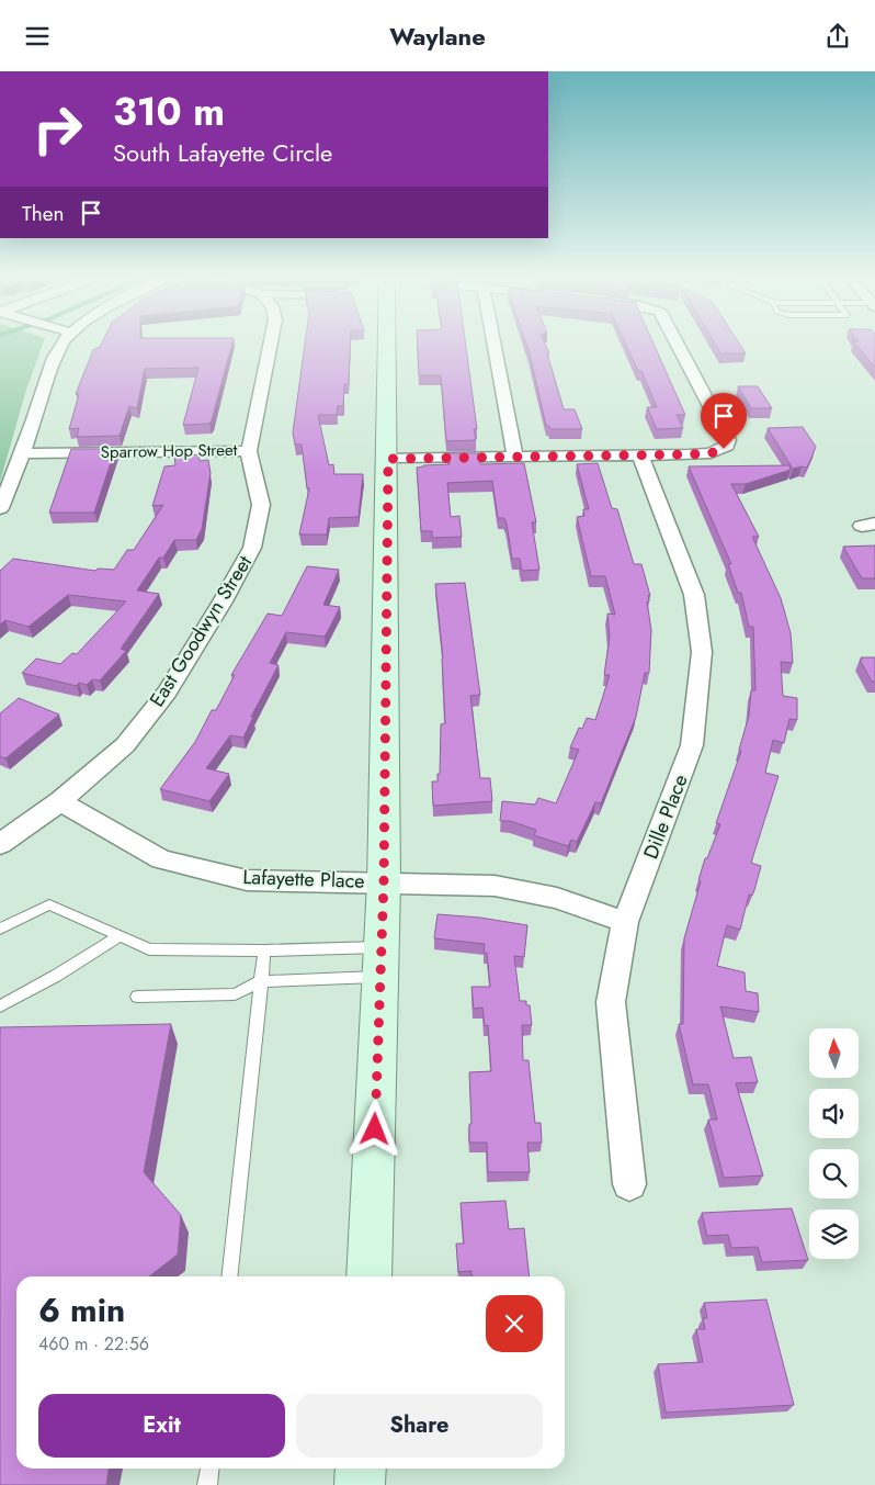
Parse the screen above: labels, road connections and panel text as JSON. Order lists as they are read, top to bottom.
{
  "streets": {
    "street": [
      "Sparrow Hop Street",
      "East Goodwyn Street",
      "Dille Place",
      "Lafayette Place"
    ]
  },
  "crossings": [
    ["Sparrow Hop Street", "East Goodwyn Street"],
    ["East Goodwyn Street", "Lafayette Place"],
    ["Dille Place", "Lafayette Place"]
  ],
  "north": "top",
  "page": {
    "header": "Waylane",
    "turn": ["310 m", "South Lafayette Circle"],
    "then": "Then",
    "heading": ["6 min", "460 m · 22:56"],
    "buttons": ["Exit", "Share"]
  }
}
